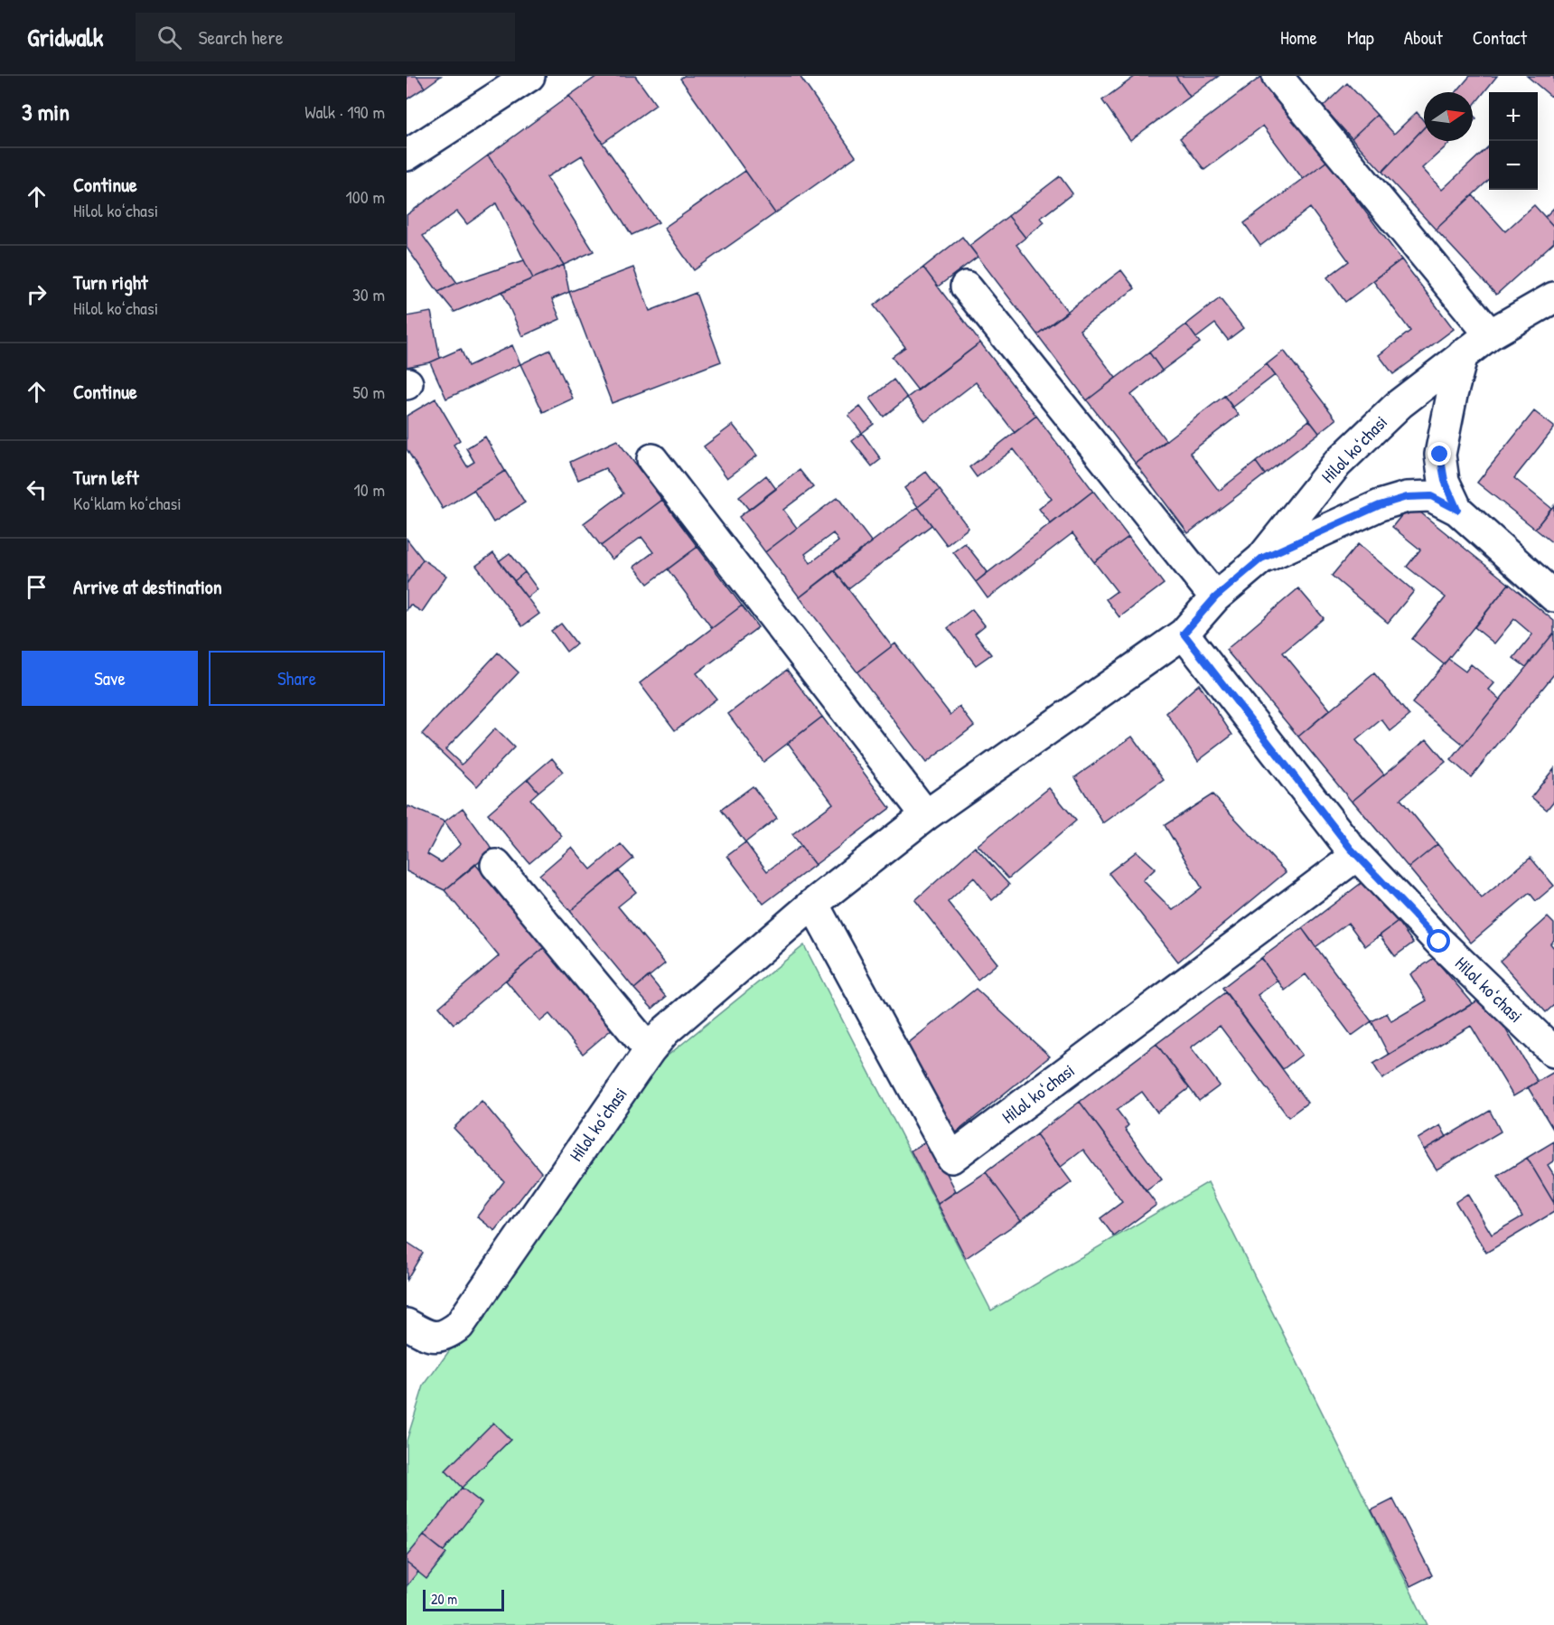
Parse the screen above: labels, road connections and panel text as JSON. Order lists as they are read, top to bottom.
{
  "streets": {
    "street": ["Hilol koʻchasi"]
  },
  "scale_bar": "20 m",
  "north": "right",
  "page": {
    "header": "Gridwalk",
    "search": "Search here",
    "nav": [
      "Home",
      "Map",
      "About",
      "Contact"
    ],
    "heading": ["3 min", "Walk · 190 m"],
    "map_buttons": ["+", "−"],
    "list": [
      ["Continue", "Hilol koʻchasi", "100 m"],
      ["Turn right", "Hilol koʻchasi", "30 m"],
      ["Continue", "50 m"],
      ["Turn left", "Koʻklam koʻchasi", "10 m"],
      "Arrive at destination"
    ],
    "buttons": ["Save", "Share"],
    "scale": "20 m"
  }
}
